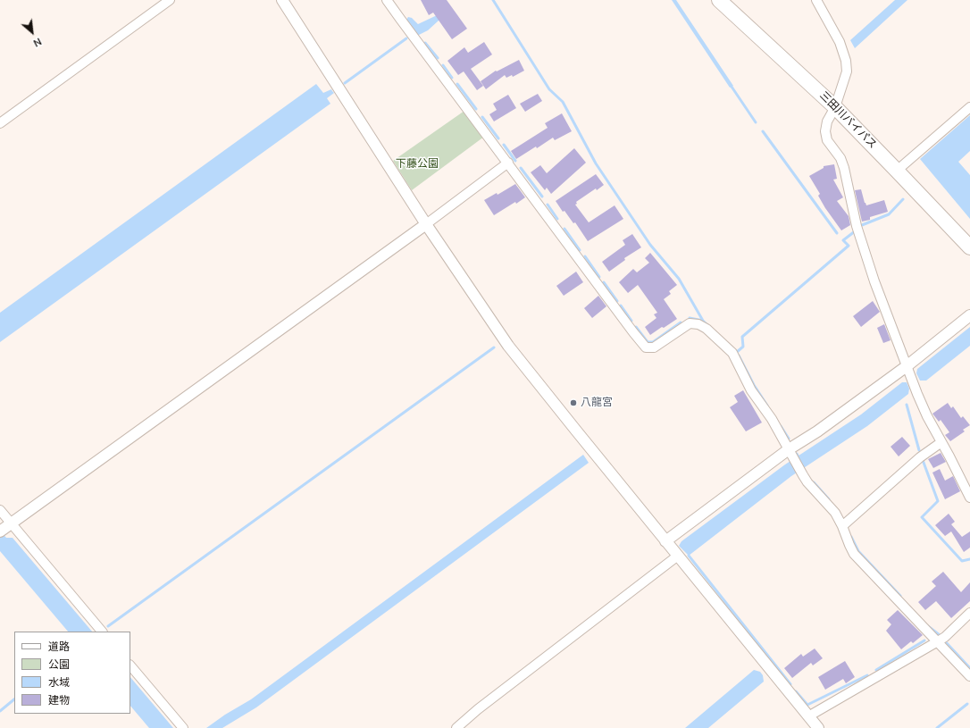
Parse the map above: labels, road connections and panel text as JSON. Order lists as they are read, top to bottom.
{
  "streets": {
    "highway": ["三田川バイパス"]
  },
  "parks": ["下藤公園"],
  "places": ["八龍宮"],
  "legend": [
    "道路",
    "公園",
    "水域",
    "建物"
  ],
  "north": "bottom right"
}
